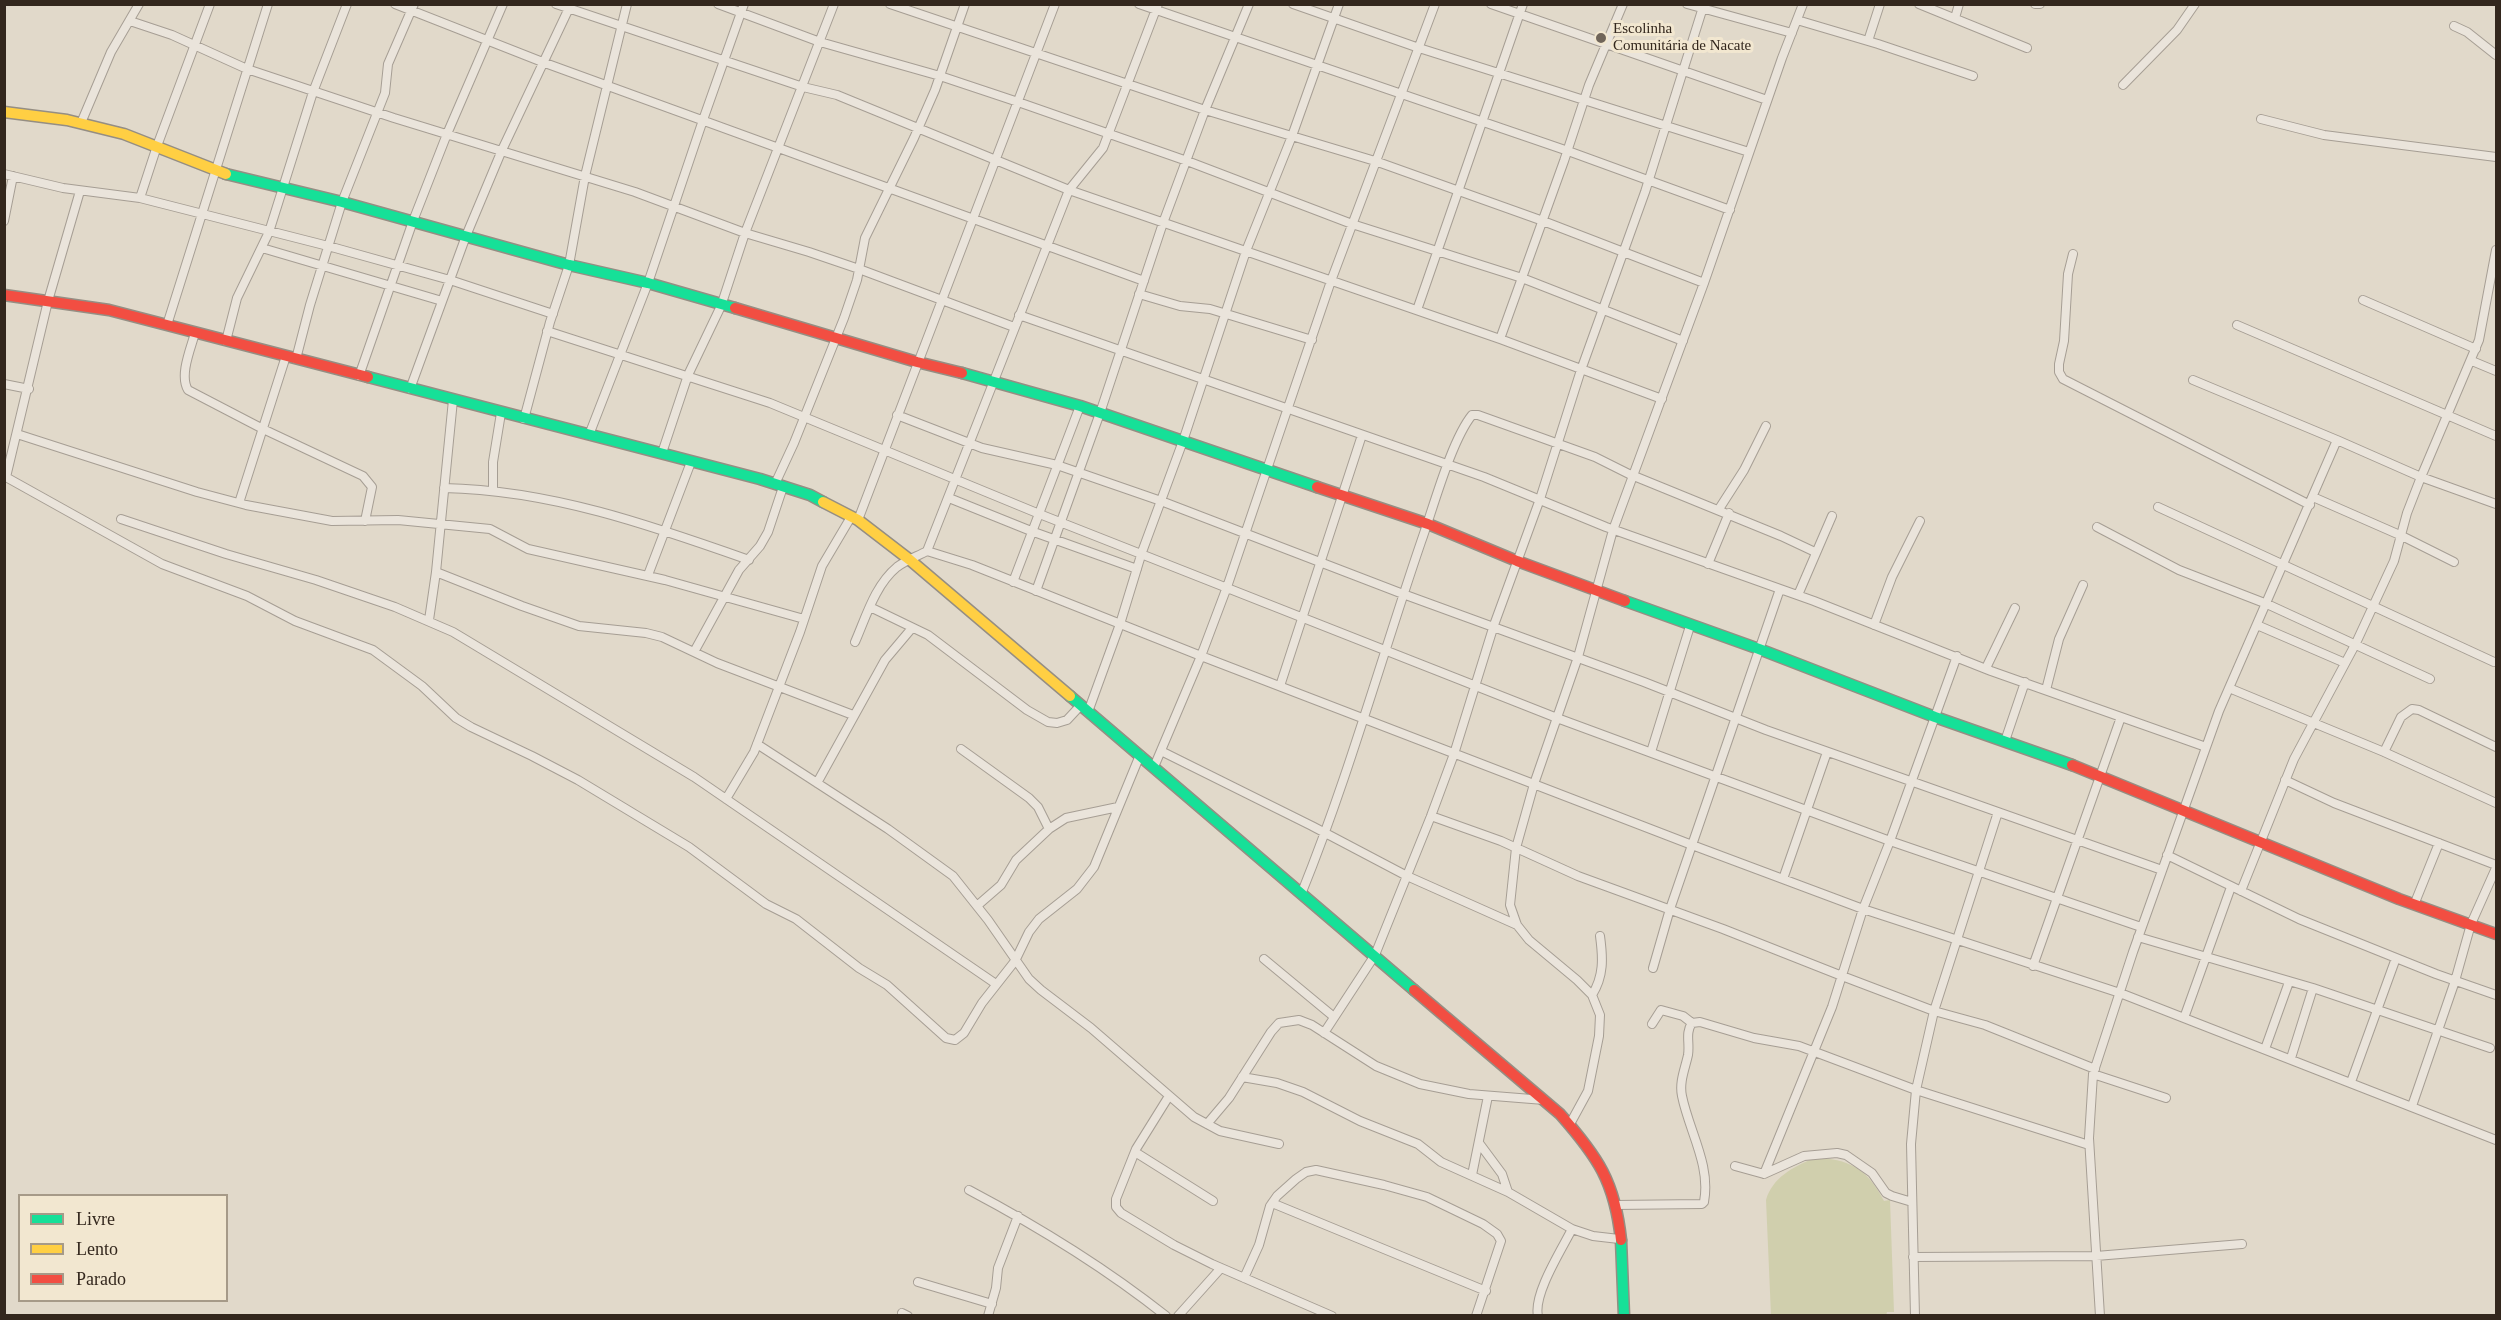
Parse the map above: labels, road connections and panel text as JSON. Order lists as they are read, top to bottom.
{
  "places": ["Escolinha Comunitária de Nacate"],
  "legend": ["Livre", "Lento", "Parado"]
}
